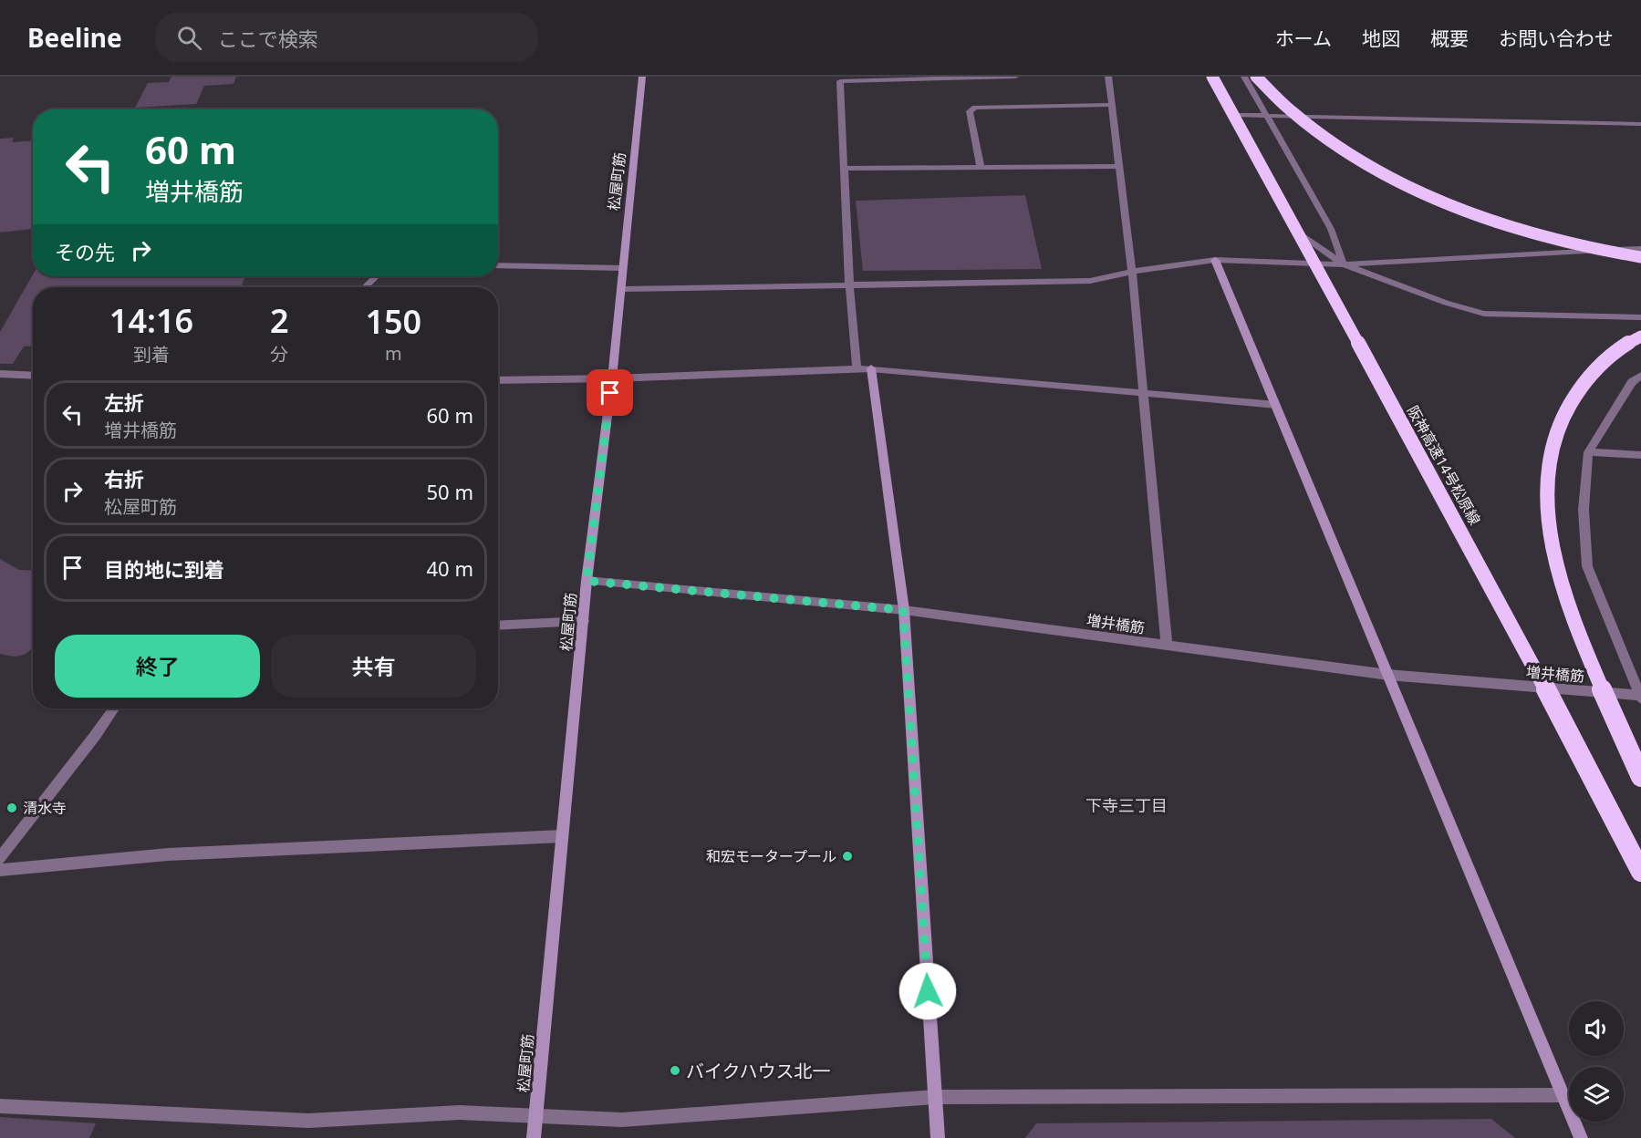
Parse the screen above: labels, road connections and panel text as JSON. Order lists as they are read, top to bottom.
{
  "streets": {
    "highway": ["阪神高速14号松原線"],
    "street": ["松屋町筋", "増井橋筋"]
  },
  "crossings": [
    ["松屋町筋", "増井橋筋"]
  ],
  "districts": ["下寺三丁目"],
  "places": ["清水寺", "和宏モータープール", "バイクハウス北一"],
  "page": {
    "header": "Beeline",
    "search": "ここで検索",
    "nav": [
      "ホーム",
      "地図",
      "概要",
      "お問い合わせ"
    ],
    "turn": ["60 m", "増井橋筋"],
    "then": "その先",
    "eta": [
      "14:16",
      "到着",
      "2",
      "分",
      "150",
      "m"
    ],
    "list": [
      {
        "name": "左折",
        "note": "増井橋筋",
        "value": "60 m"
      },
      {
        "name": "右折",
        "note": "松屋町筋",
        "value": "50 m"
      },
      {
        "name": "目的地に到着",
        "value": "40 m"
      }
    ],
    "buttons": ["終了", "共有"]
  }
}
